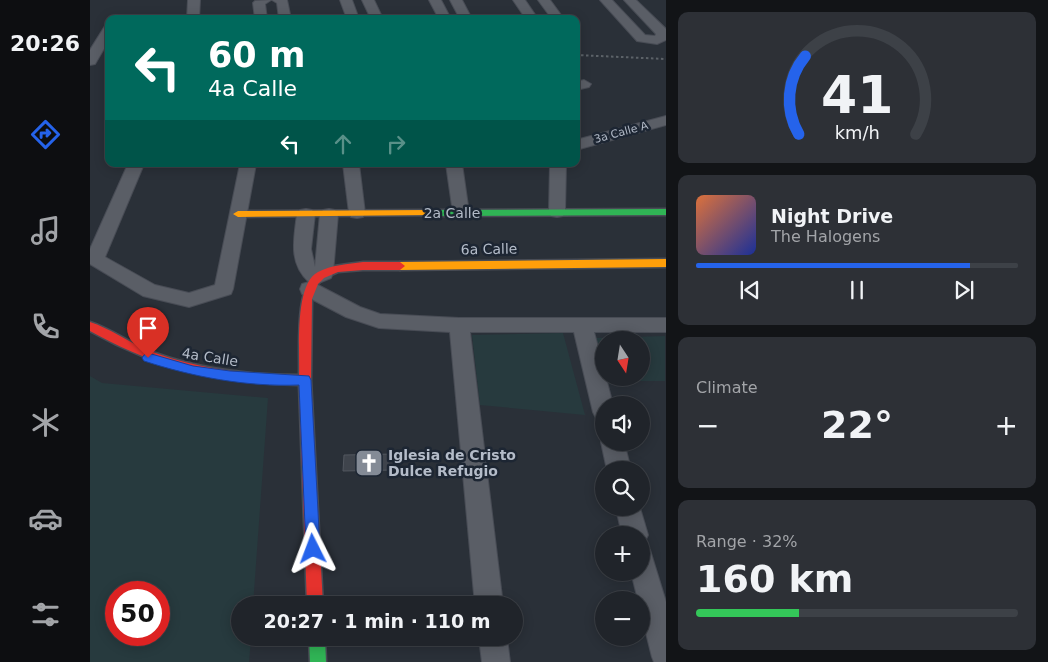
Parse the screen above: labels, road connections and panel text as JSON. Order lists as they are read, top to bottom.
{
  "streets": {
    "main road": ["2a Calle", "6a Calle", "4a Calle"],
    "street": ["3a Calle A"]
  },
  "places": {
    "church": ["Iglesia de Cristo Dulce Refugio"]
  },
  "north": "bottom",
  "page": {
    "tabs": "20:26",
    "turn": ["60 m", "4a Calle"],
    "song": ["Night Drive", "The Halogens"],
    "map_buttons": ["+", "−"],
    "tile": [
      "Climate",
      ["Range · 32%", "160 km"]
    ],
    "heat": ["−", "22°", "+"],
    "limit": "50",
    "trip": "20:27 · 1 min · 110 m",
    "gauge": ["41", "km/h"]
  }
}
